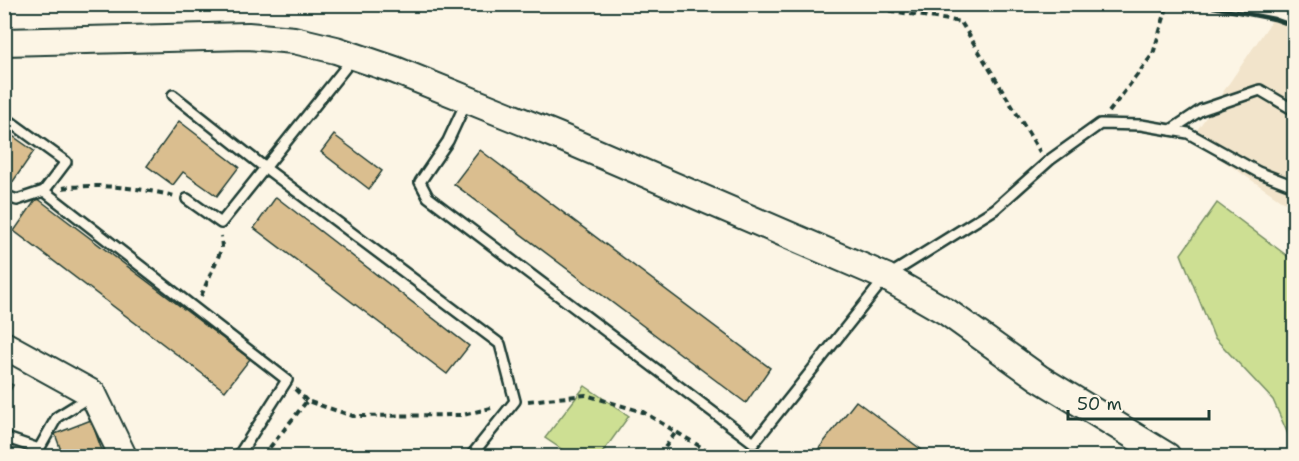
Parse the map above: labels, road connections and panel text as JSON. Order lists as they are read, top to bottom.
{
  "scale_bar": "50 m"
}
